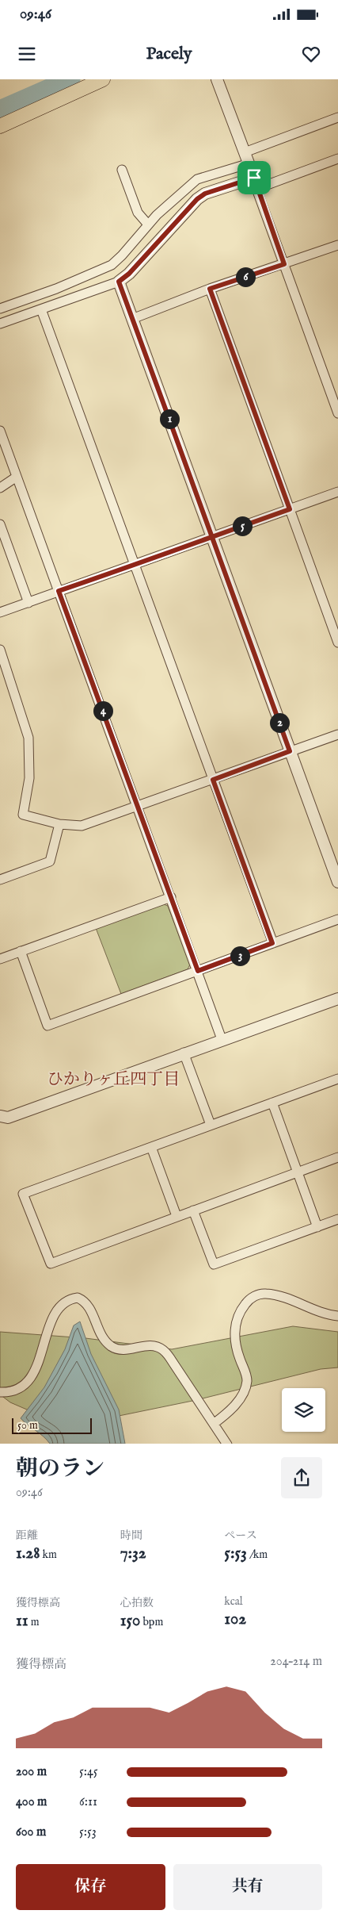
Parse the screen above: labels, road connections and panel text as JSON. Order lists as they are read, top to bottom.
{
  "districts": ["ひかりヶ丘四丁目"],
  "scale_bar": "50 m",
  "page": {
    "status": "09:46",
    "header": "Pacely",
    "pins": [
      "6",
      "1",
      "5",
      "4",
      "2",
      "3"
    ],
    "scale": "50 m",
    "heading": ["朝のラン", "09:46"],
    "stats": [
      ["距離", "1.28 km"],
      ["時間", "7:32"],
      ["ペース", "5:53 /km"],
      ["獲得標高", "11 m"],
      ["心拍数", "150 bpm"],
      ["kcal", "102"]
    ],
    "chart": ["獲得標高", "204–214 m"],
    "list": [
      {
        "name": "200 m",
        "note": "5:45"
      },
      {
        "name": "400 m",
        "note": "6:11"
      },
      {
        "name": "600 m",
        "note": "5:53"
      }
    ],
    "buttons": ["保存", "共有"]
  }
}
